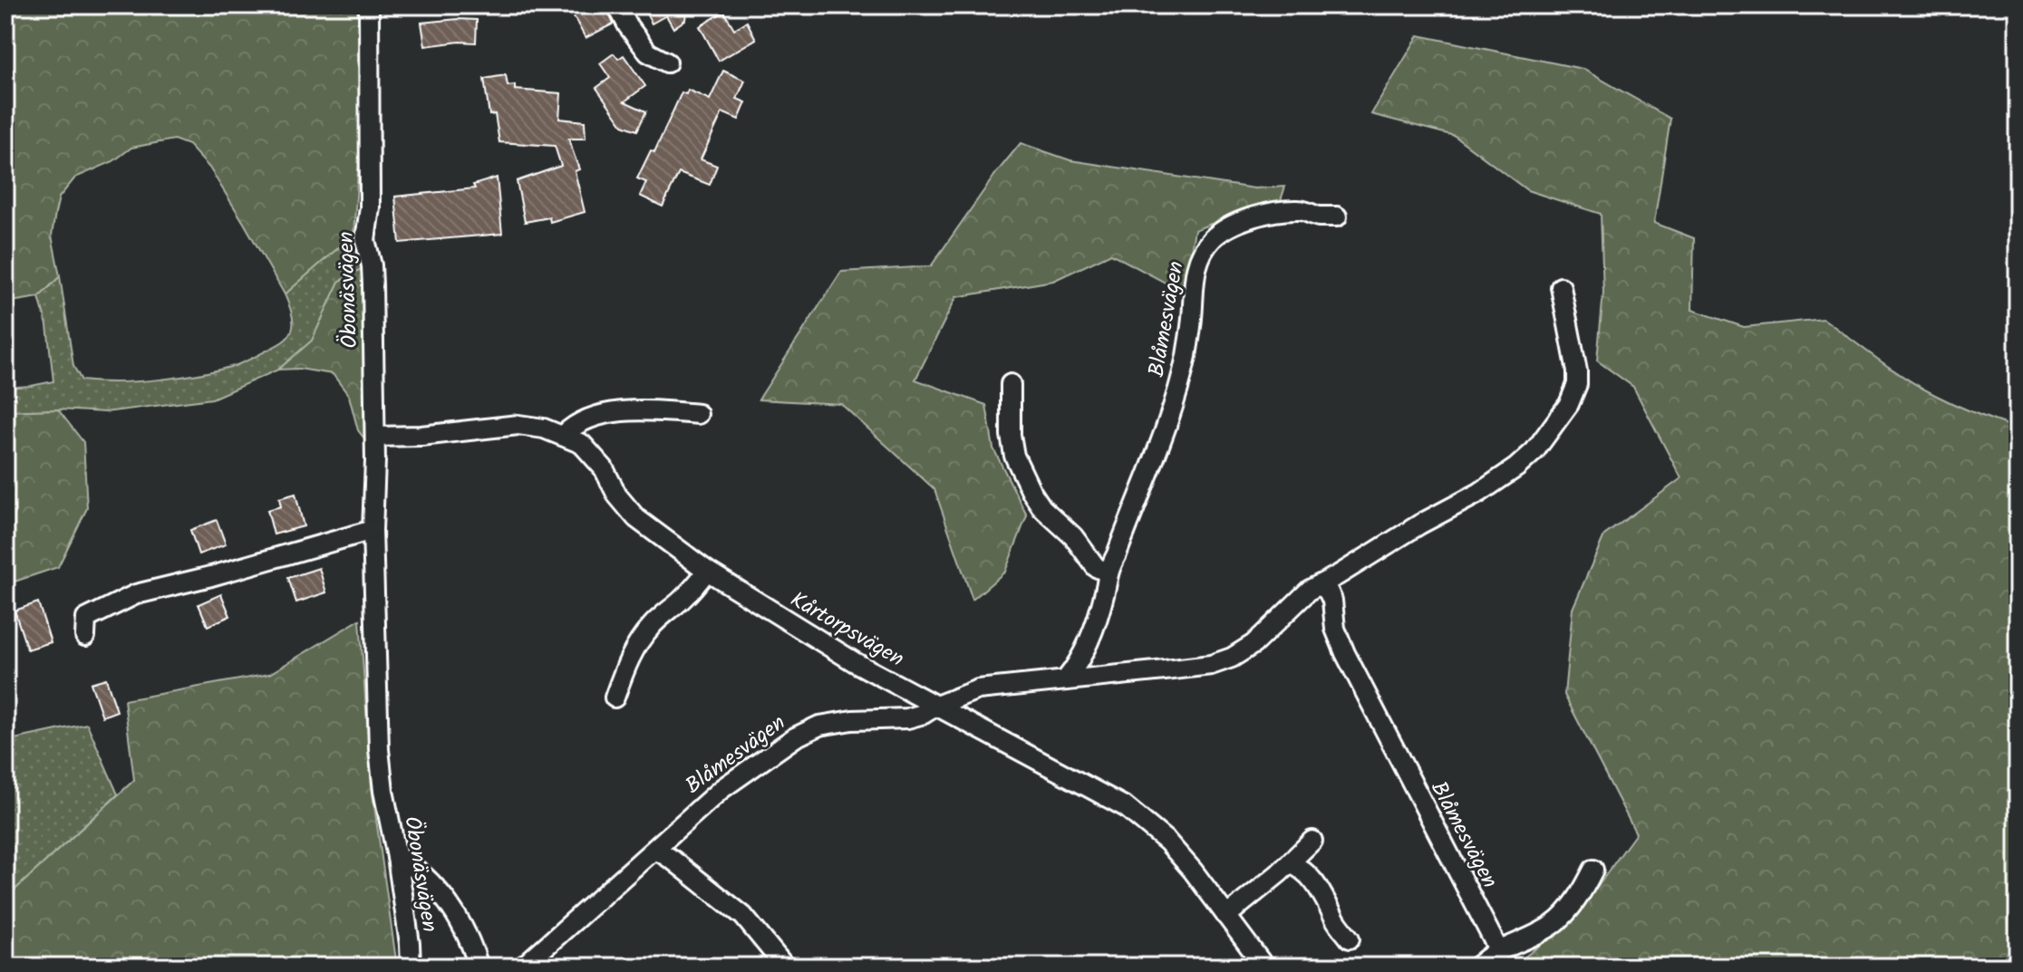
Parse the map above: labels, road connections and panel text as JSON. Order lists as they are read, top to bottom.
{
  "streets": {
    "street": ["Öbonäsvägen", "Blåmesvägen", "Kårtorpsvägen"]
  },
  "crossings": [
    ["Öbonäsvägen", "Kårtorpsvägen"],
    ["Blåmesvägen", "Kårtorpsvägen"]
  ]
}
